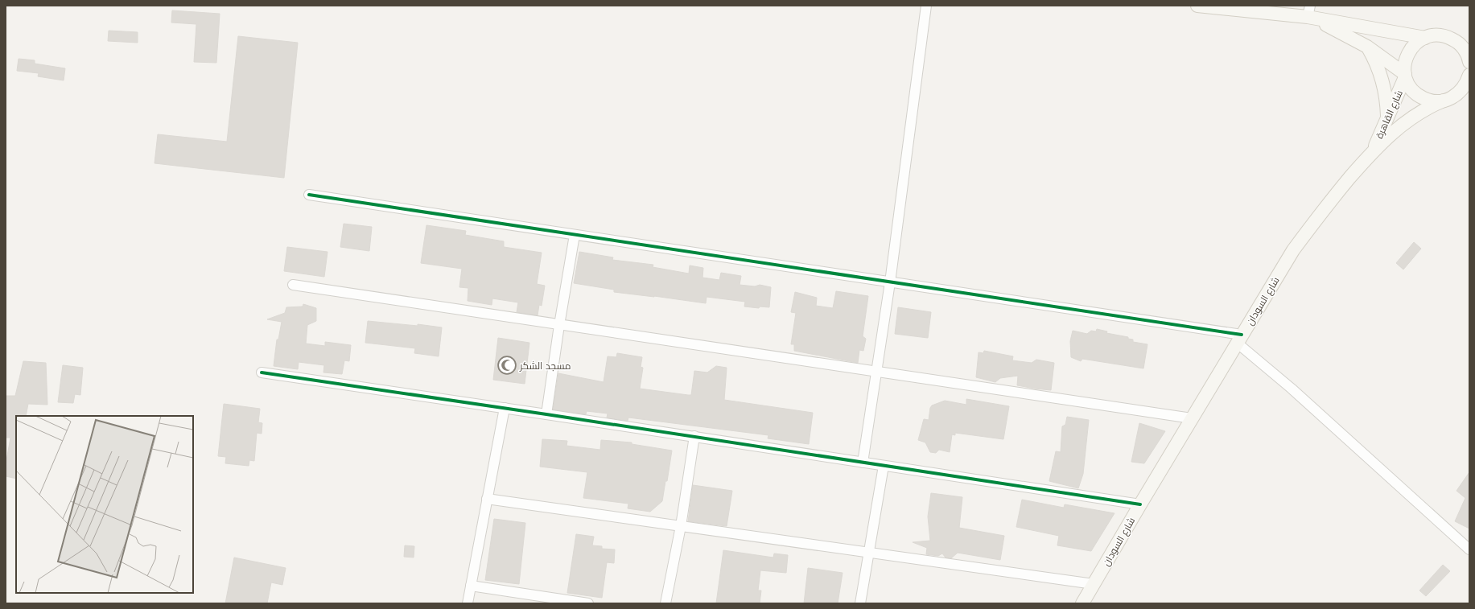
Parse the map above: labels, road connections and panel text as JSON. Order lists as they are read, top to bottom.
{
  "streets": {
    "main road": ["شارع القاهرة", "شارع السودان"]
  },
  "crossings": [
    ["شارع القاهرة", "شارع السودان"]
  ],
  "places": {
    "mosque": ["مسجد الشكر"]
  }
}
